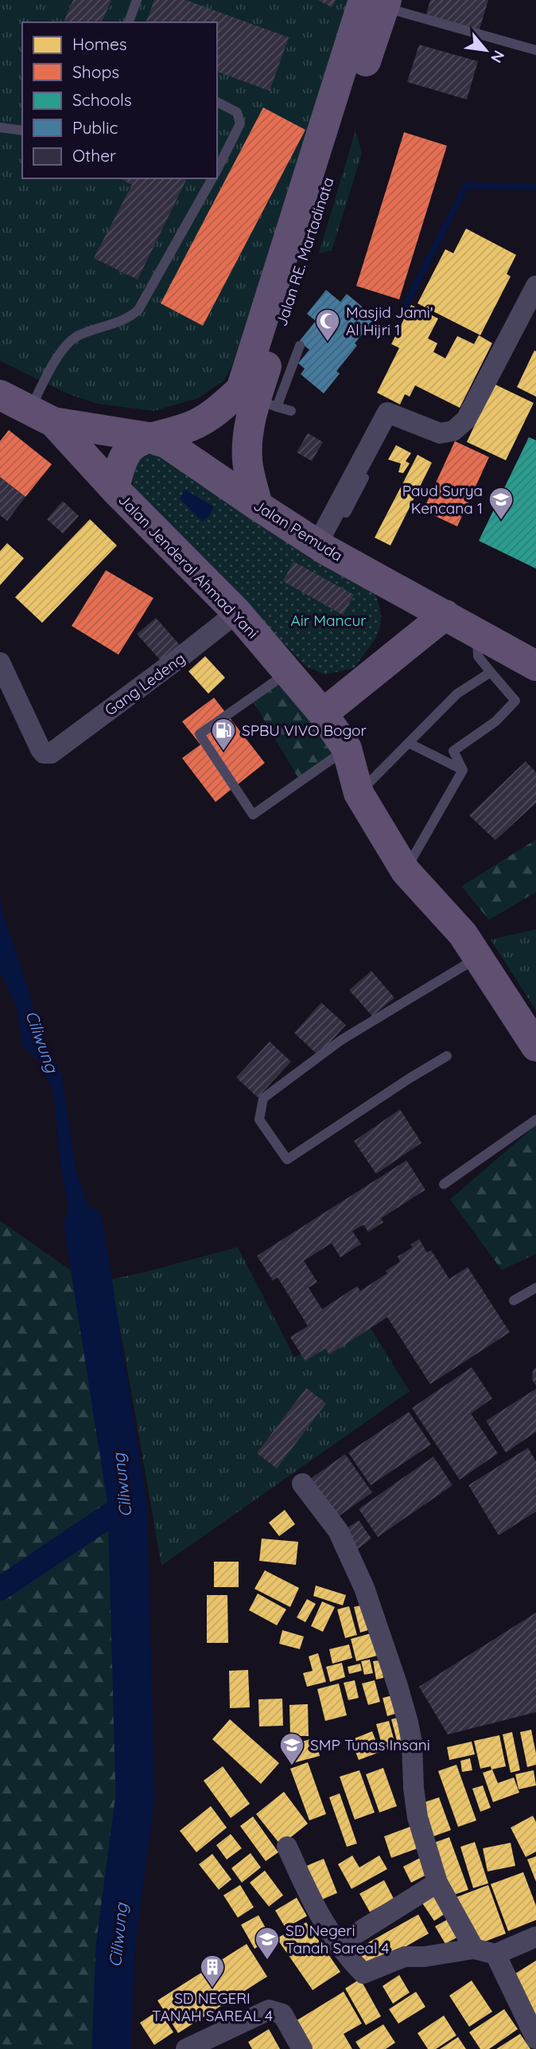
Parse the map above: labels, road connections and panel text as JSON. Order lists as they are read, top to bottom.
{
  "streets": {
    "main road": ["Jalan RE. Martadinata", "Jalan Pemuda", "Jalan Jenderal Ahmad Yani"],
    "street": ["Gang Ledeng"]
  },
  "crossings": [
    ["Jalan RE. Martadinata", "Jalan Pemuda"],
    ["Jalan Pemuda", "Jalan Jenderal Ahmad Yani"],
    ["Jalan Jenderal Ahmad Yani", "Gang Ledeng"]
  ],
  "water": ["Ciliwung"],
  "parks": ["Air Mancur"],
  "places": {
    "mosque": ["Masjid Jami' Al Hijri 1"],
    "school or university": ["Paud Surya Kencana 1", "SMP Tunas Insani", "SD Negeri Tanah Sareal 4"],
    "fuel station": ["SPBU VIVO Bogor"],
    "building": ["SD NEGERI TANAH SAREAL 4"]
  },
  "legend": [
    "Homes",
    "Shops",
    "Schools",
    "Public",
    "Other"
  ],
  "north": "bottom right"
}
